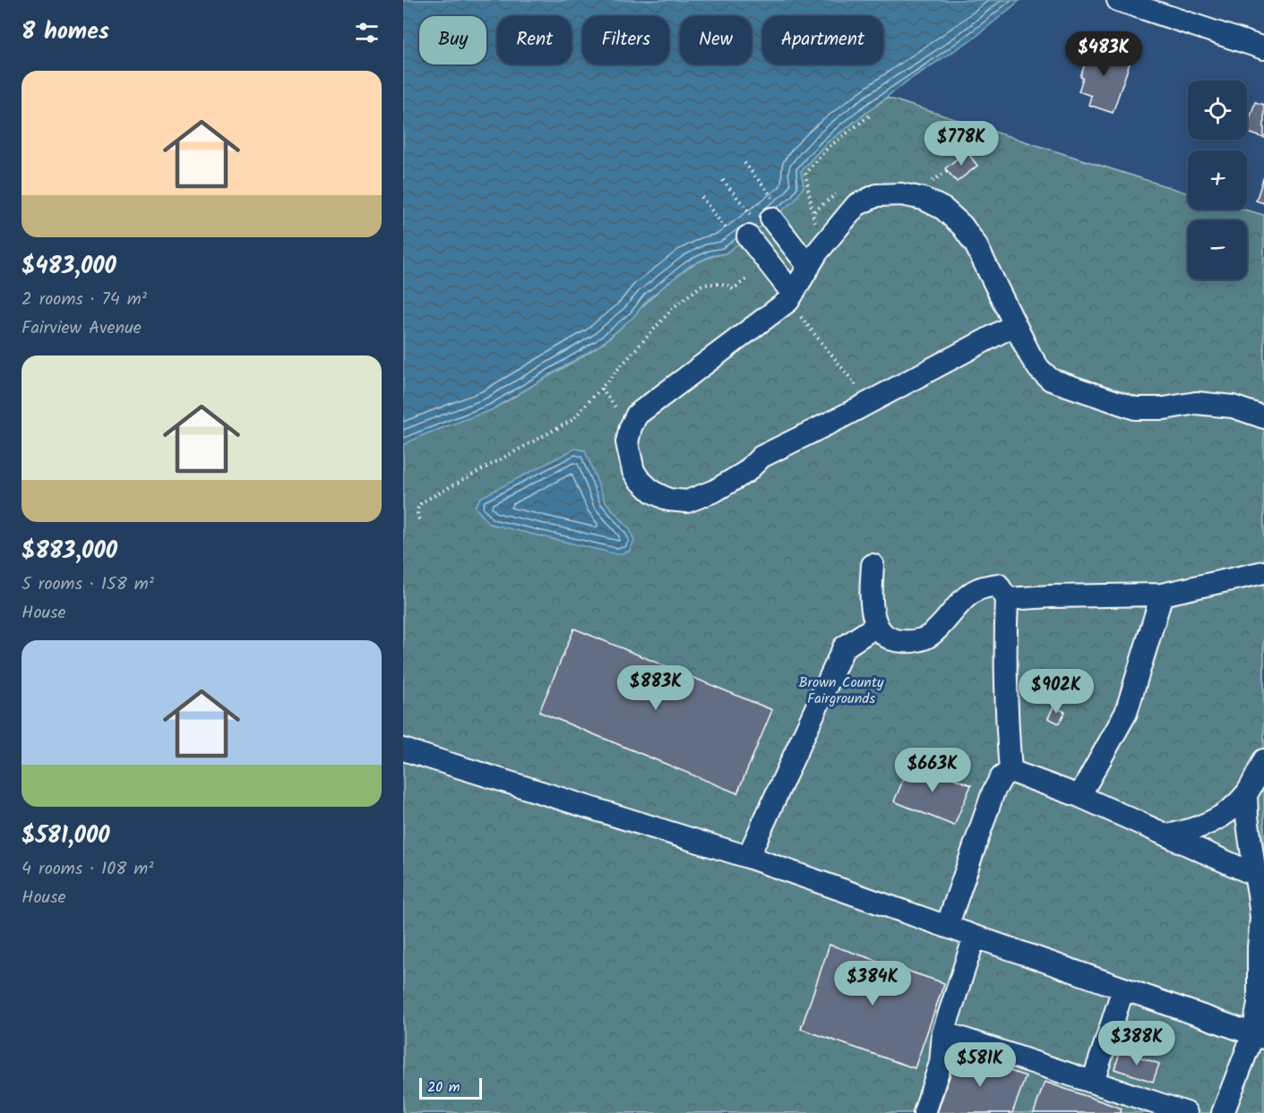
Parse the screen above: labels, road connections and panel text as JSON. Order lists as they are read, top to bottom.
{
  "parks": ["Brown County Fairgrounds"],
  "scale_bar": "20 m",
  "page": {
    "heading": "8 homes",
    "chip": [
      "Buy",
      "Rent",
      "Filters",
      "New",
      "Apartment"
    ],
    "price": [
      "$483K",
      "$778K",
      "$883K",
      "$902K",
      "$663K",
      "$384K",
      "$388K",
      "$581K"
    ],
    "list": [
      {
        "name": "$483,000",
        "note": "2 rooms · 74 m² · Fairview Avenue"
      },
      {
        "name": "$883,000",
        "note": "5 rooms · 158 m² · House"
      },
      {
        "name": "$581,000",
        "note": "4 rooms · 108 m² · House"
      }
    ],
    "map_buttons": ["+", "−"],
    "scale": "20 m"
  }
}
